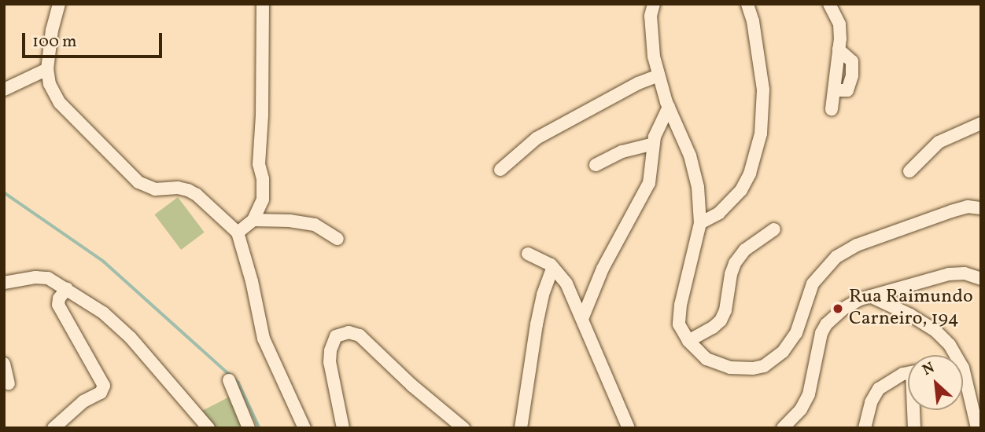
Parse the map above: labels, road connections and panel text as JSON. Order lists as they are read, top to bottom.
{
  "places": ["Rua Raimundo Carneiro, 194"],
  "scale_bar": "100 m",
  "north": "top left"
}
